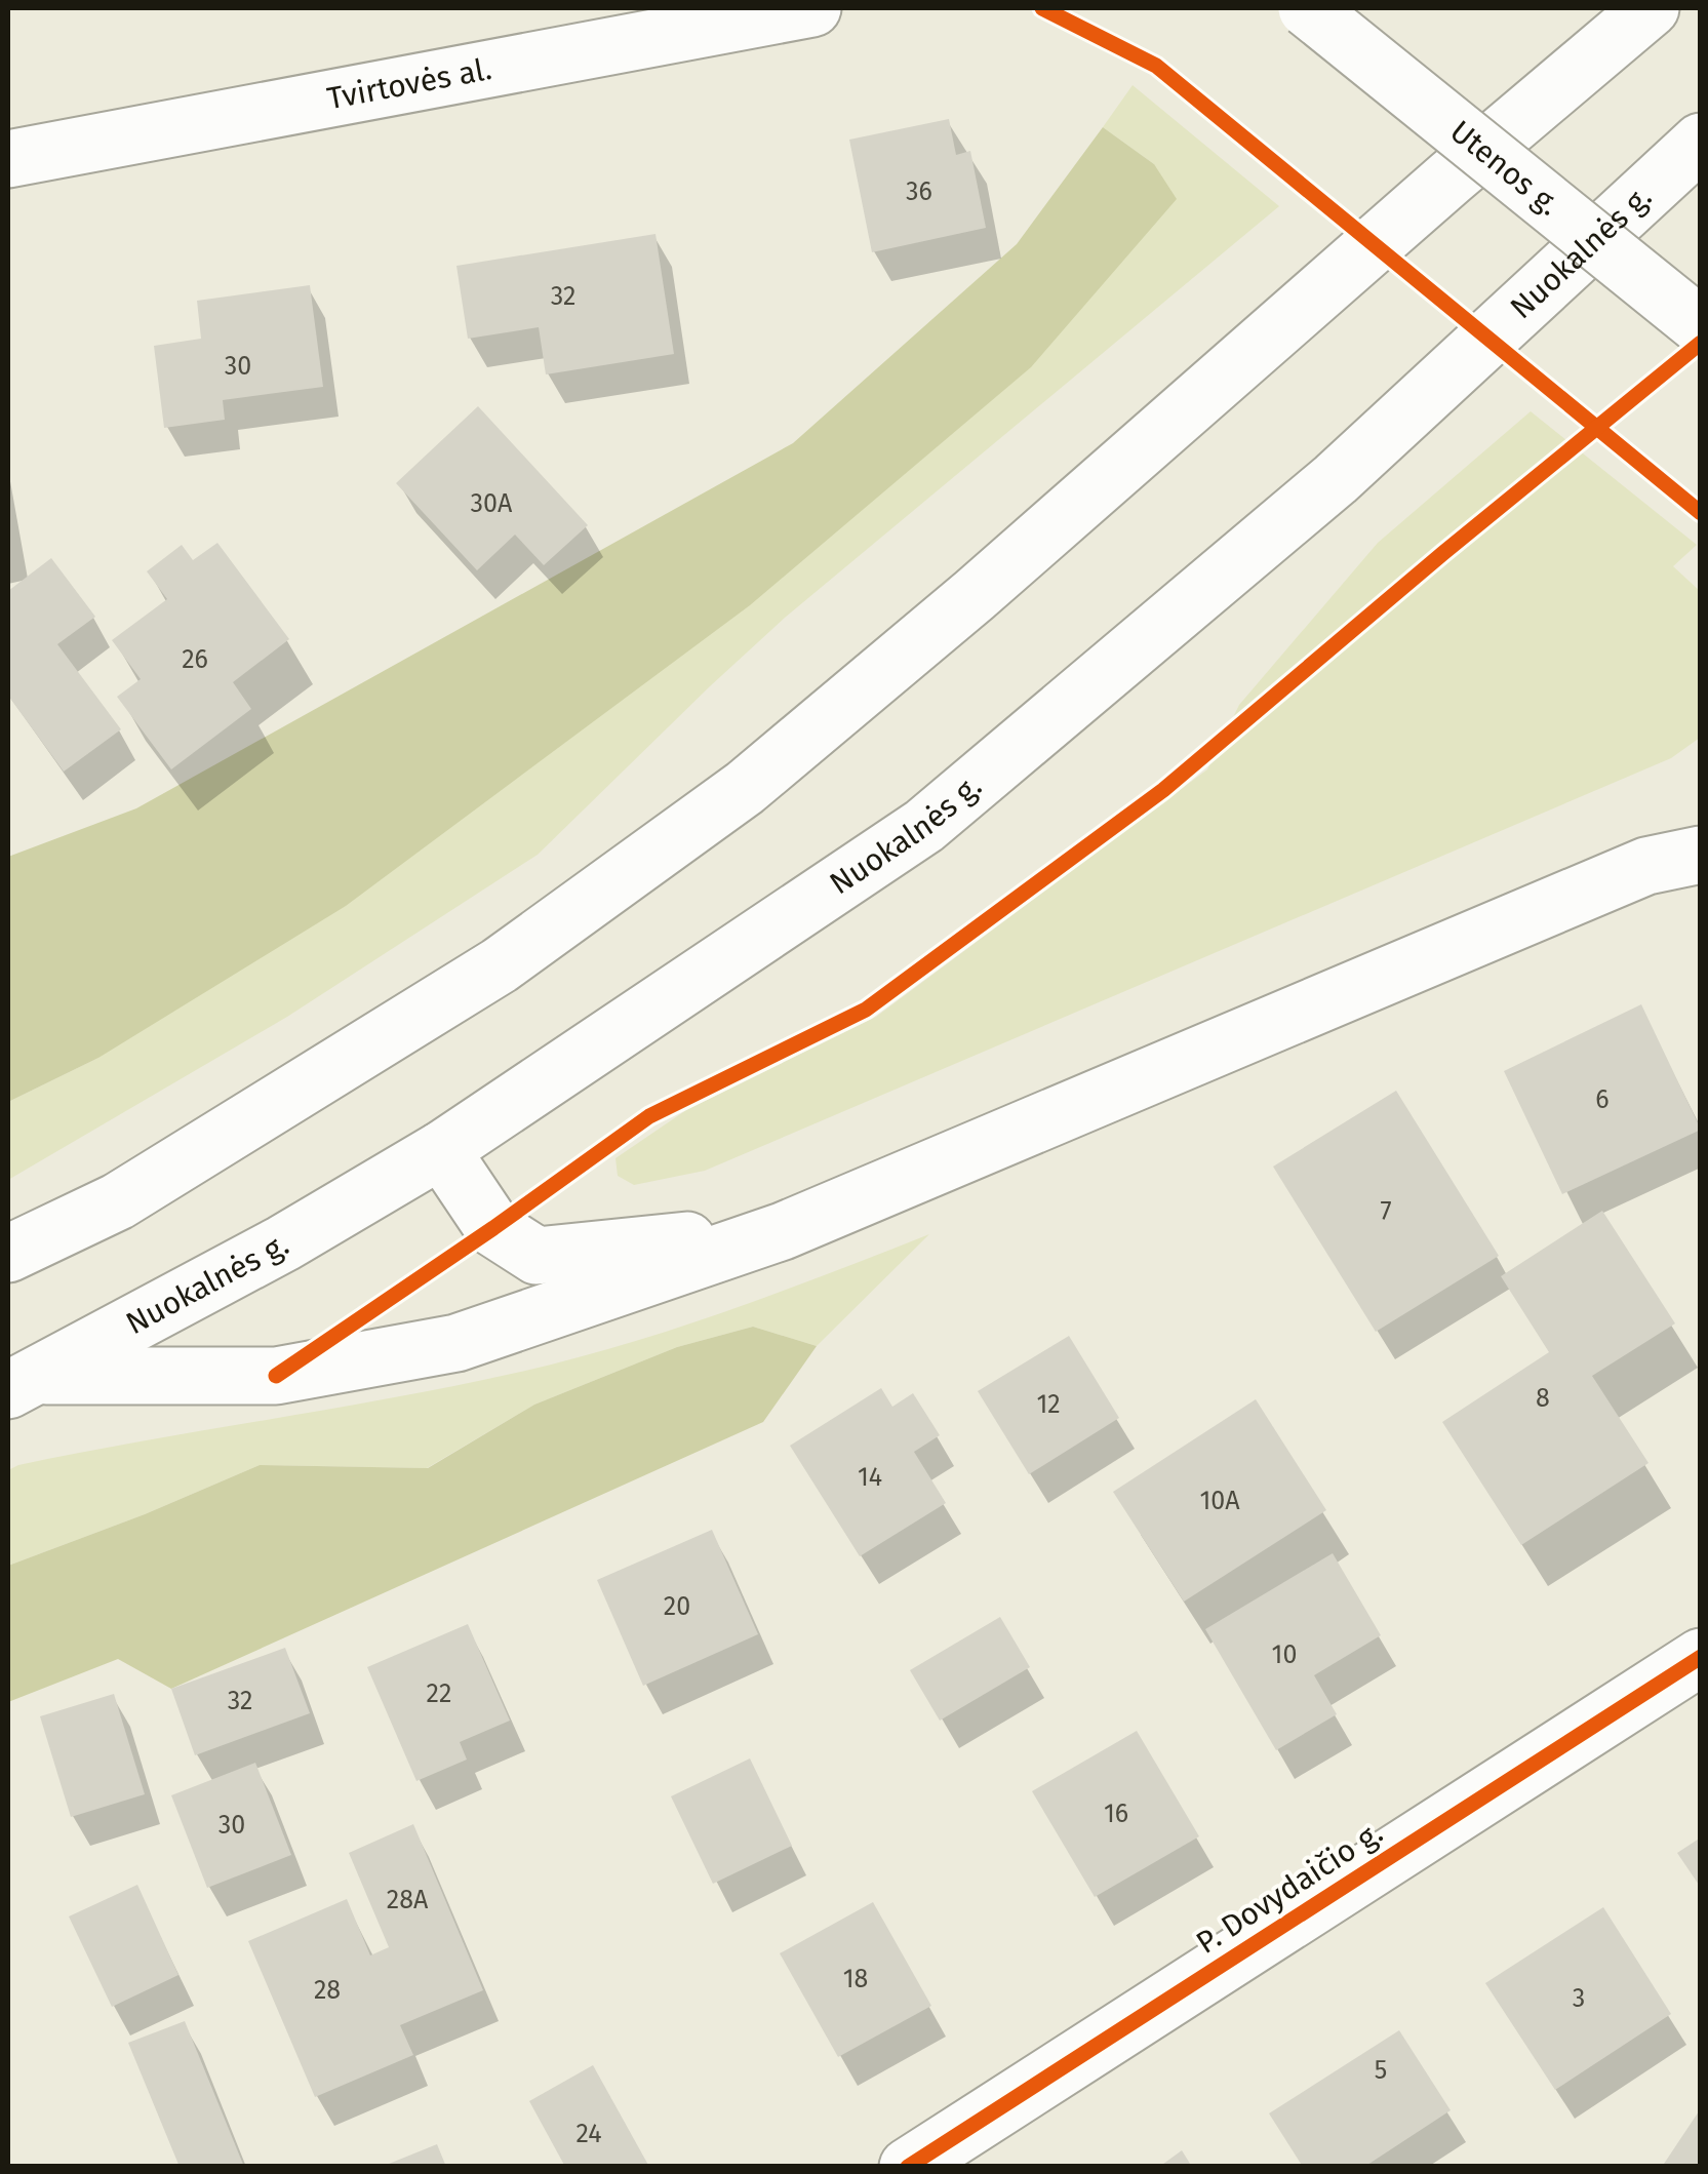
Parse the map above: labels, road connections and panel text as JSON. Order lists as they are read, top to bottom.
{
  "streets": {
    "main road": [
      "Tvirtovės al.",
      "Utenos g.",
      "Nuokalnės g.",
      "P. Dovydaičio g."
    ]
  },
  "house_numbers": [
    "36",
    "32",
    "30",
    "30A",
    "26",
    "6",
    "7",
    "8",
    "12",
    "14",
    "10A",
    "20",
    "10",
    "22",
    "32",
    "16",
    "30",
    "28A",
    "18",
    "28",
    "3",
    "5",
    "24"
  ]
}
